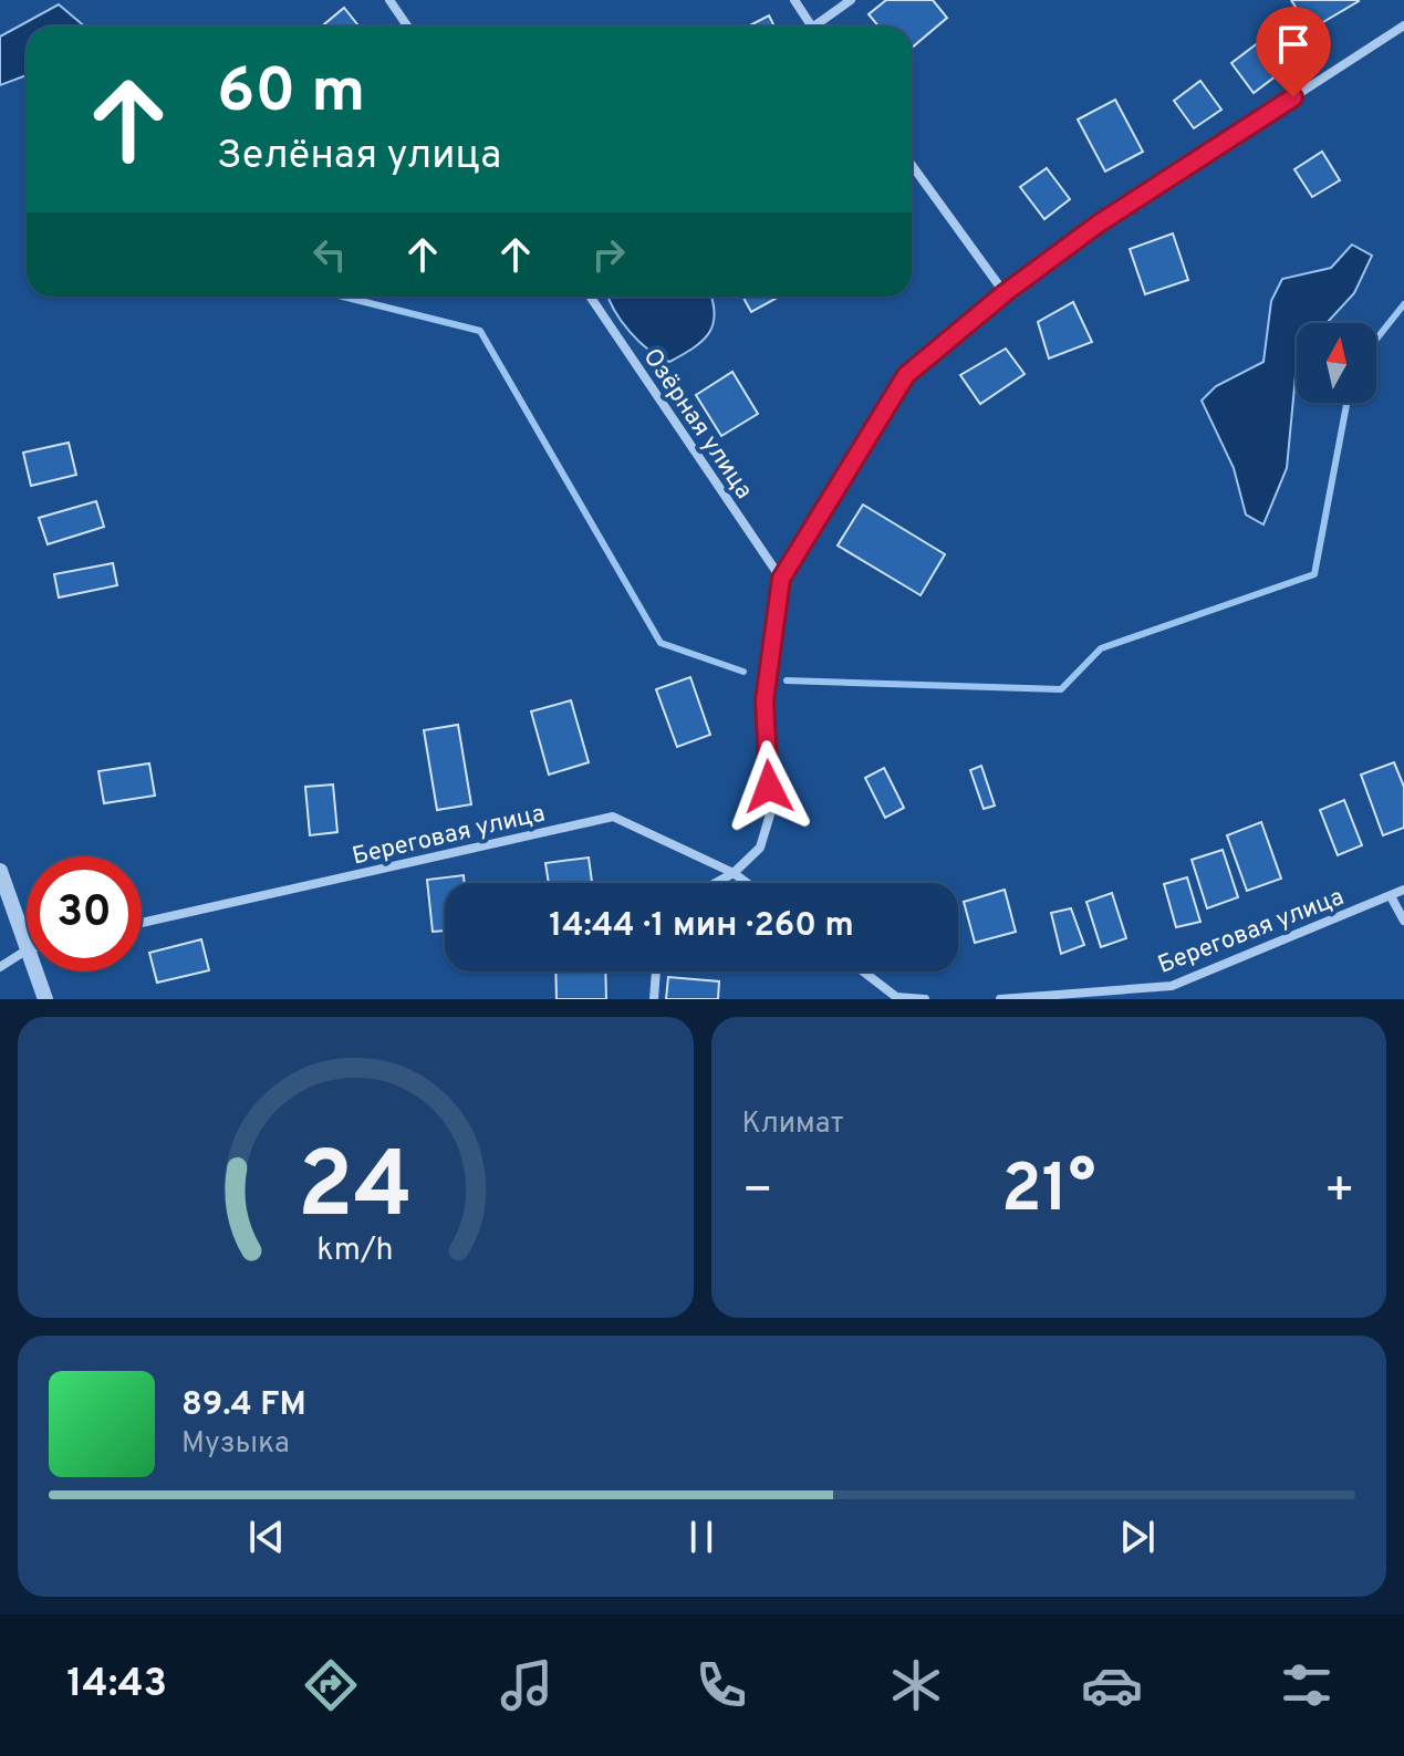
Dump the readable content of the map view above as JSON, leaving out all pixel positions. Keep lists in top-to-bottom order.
{
  "streets": {
    "street": ["Озёрная улица", "Береговая улица"]
  },
  "north": "top",
  "page": {
    "turn": ["60 m", "Зелёная улица"],
    "limit": "30",
    "trip": "14:44 · 1 мин · 260 m",
    "tile": "Климат",
    "heat": ["−", "21°", "+"],
    "song": ["89.4 FM", "Музыка"],
    "tabs": "14:43",
    "gauge": ["24", "km/h"]
  }
}
